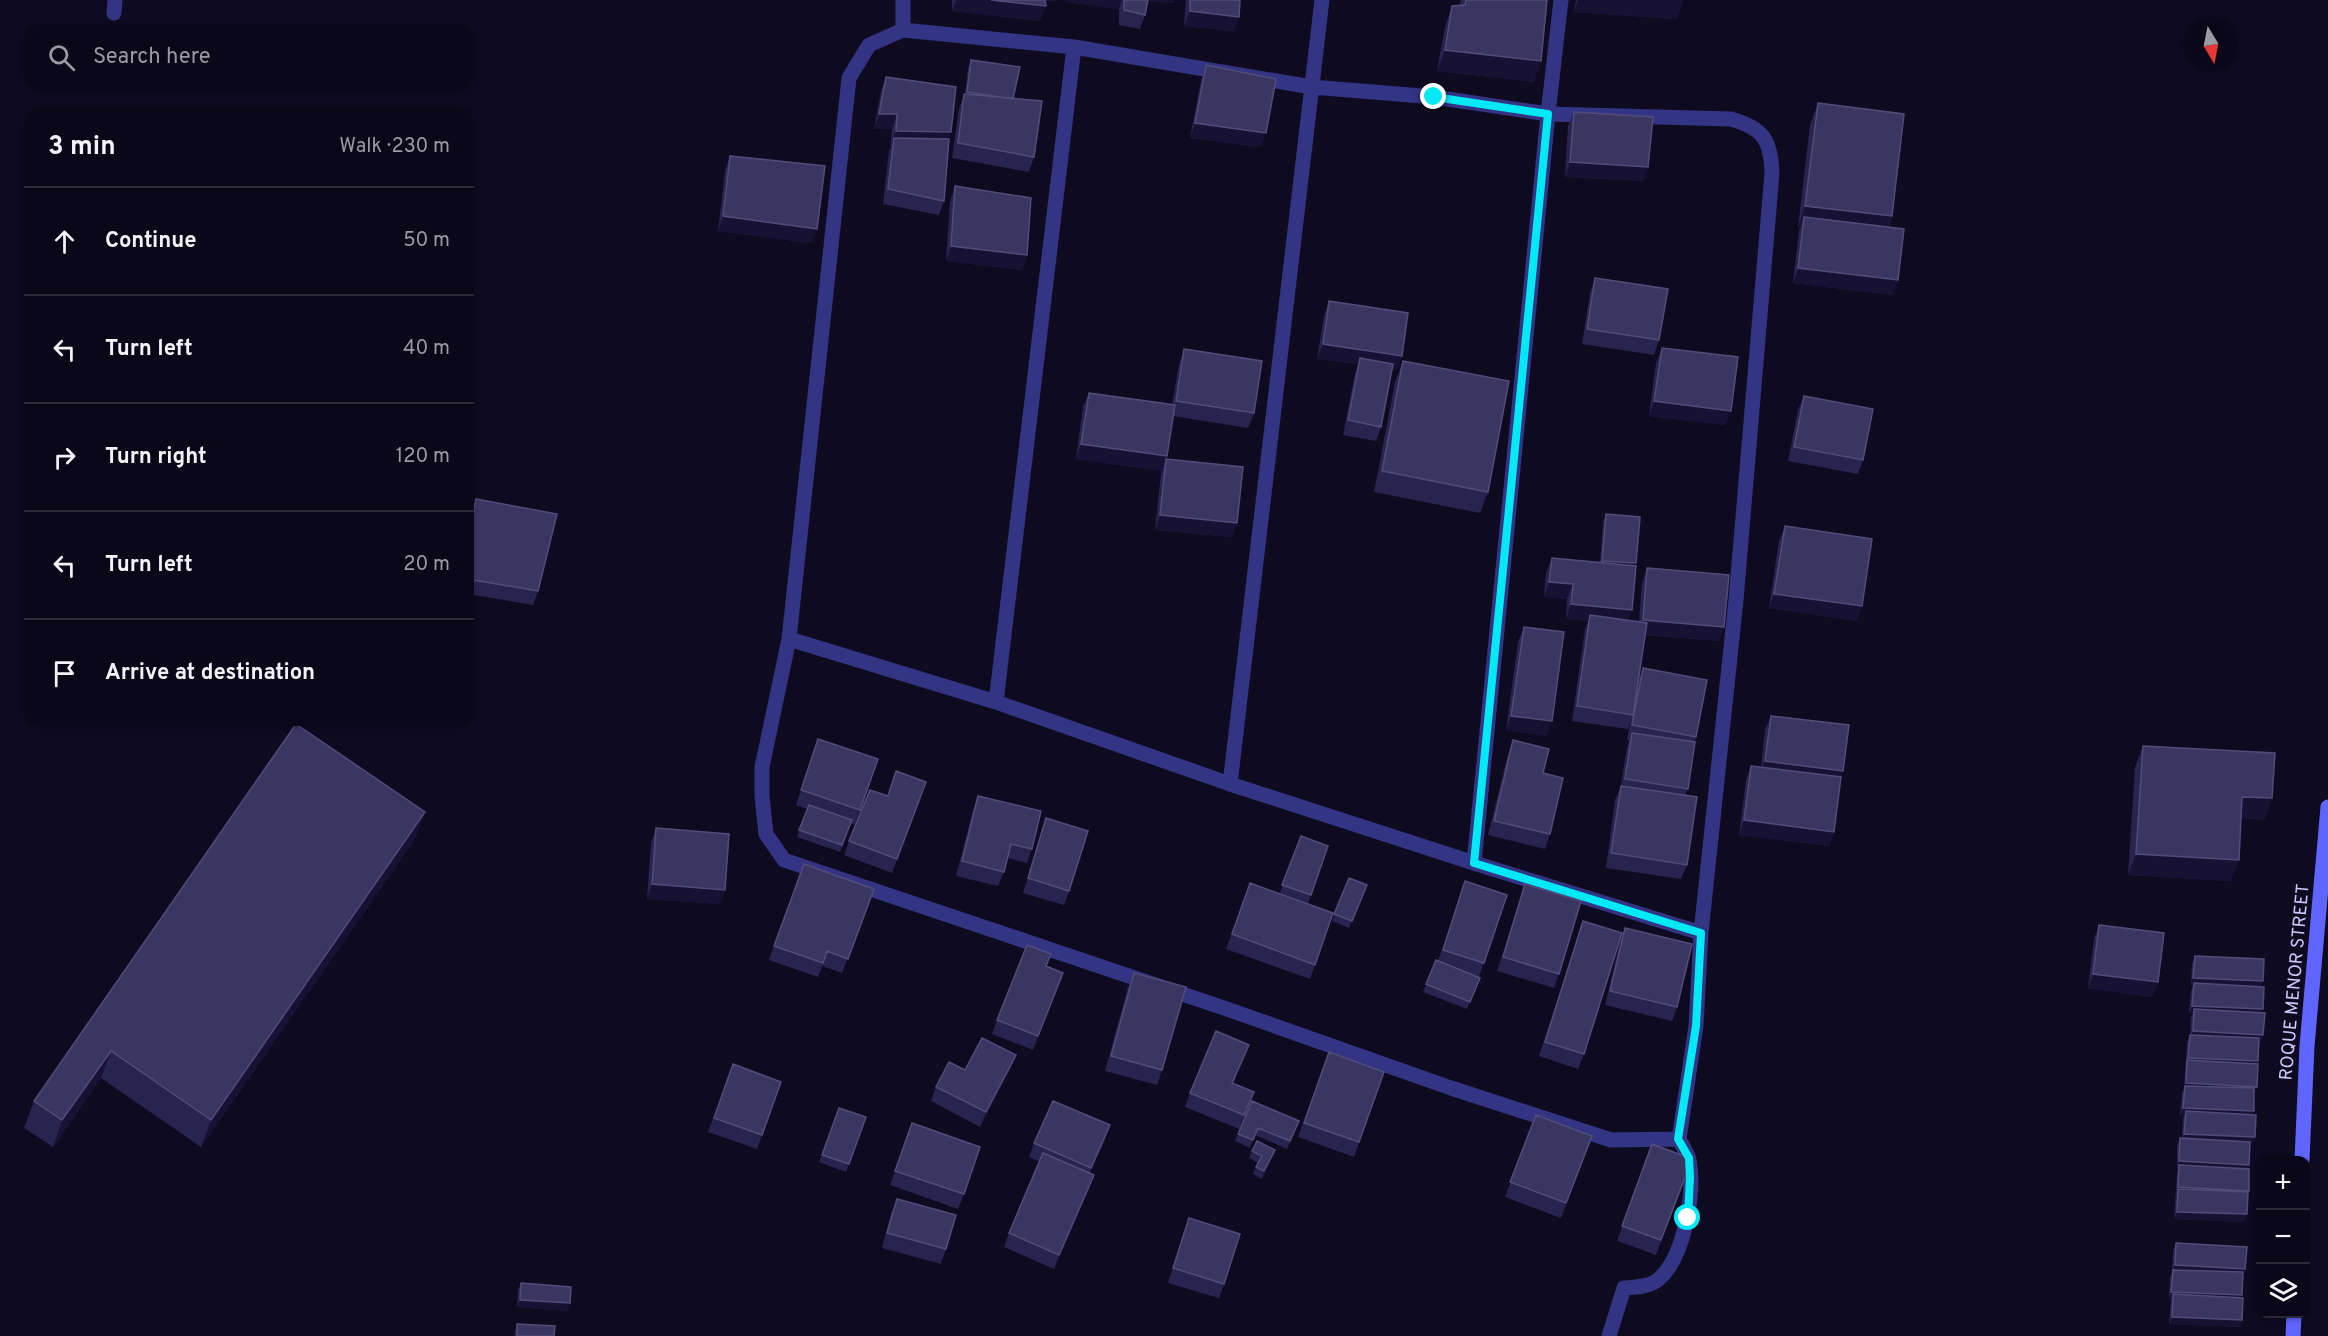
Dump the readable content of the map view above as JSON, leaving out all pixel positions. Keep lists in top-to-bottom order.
{
  "streets": {
    "street": ["ROQUE MENOR STREET"]
  },
  "north": "bottom",
  "page": {
    "search": "Search here",
    "heading": ["3 min", "Walk · 230 m"],
    "list": [
      ["Continue", "50 m"],
      ["Turn left", "40 m"],
      ["Turn right", "120 m"],
      ["Turn left", "20 m"],
      "Arrive at destination"
    ],
    "map_buttons": ["+", "−"]
  }
}
